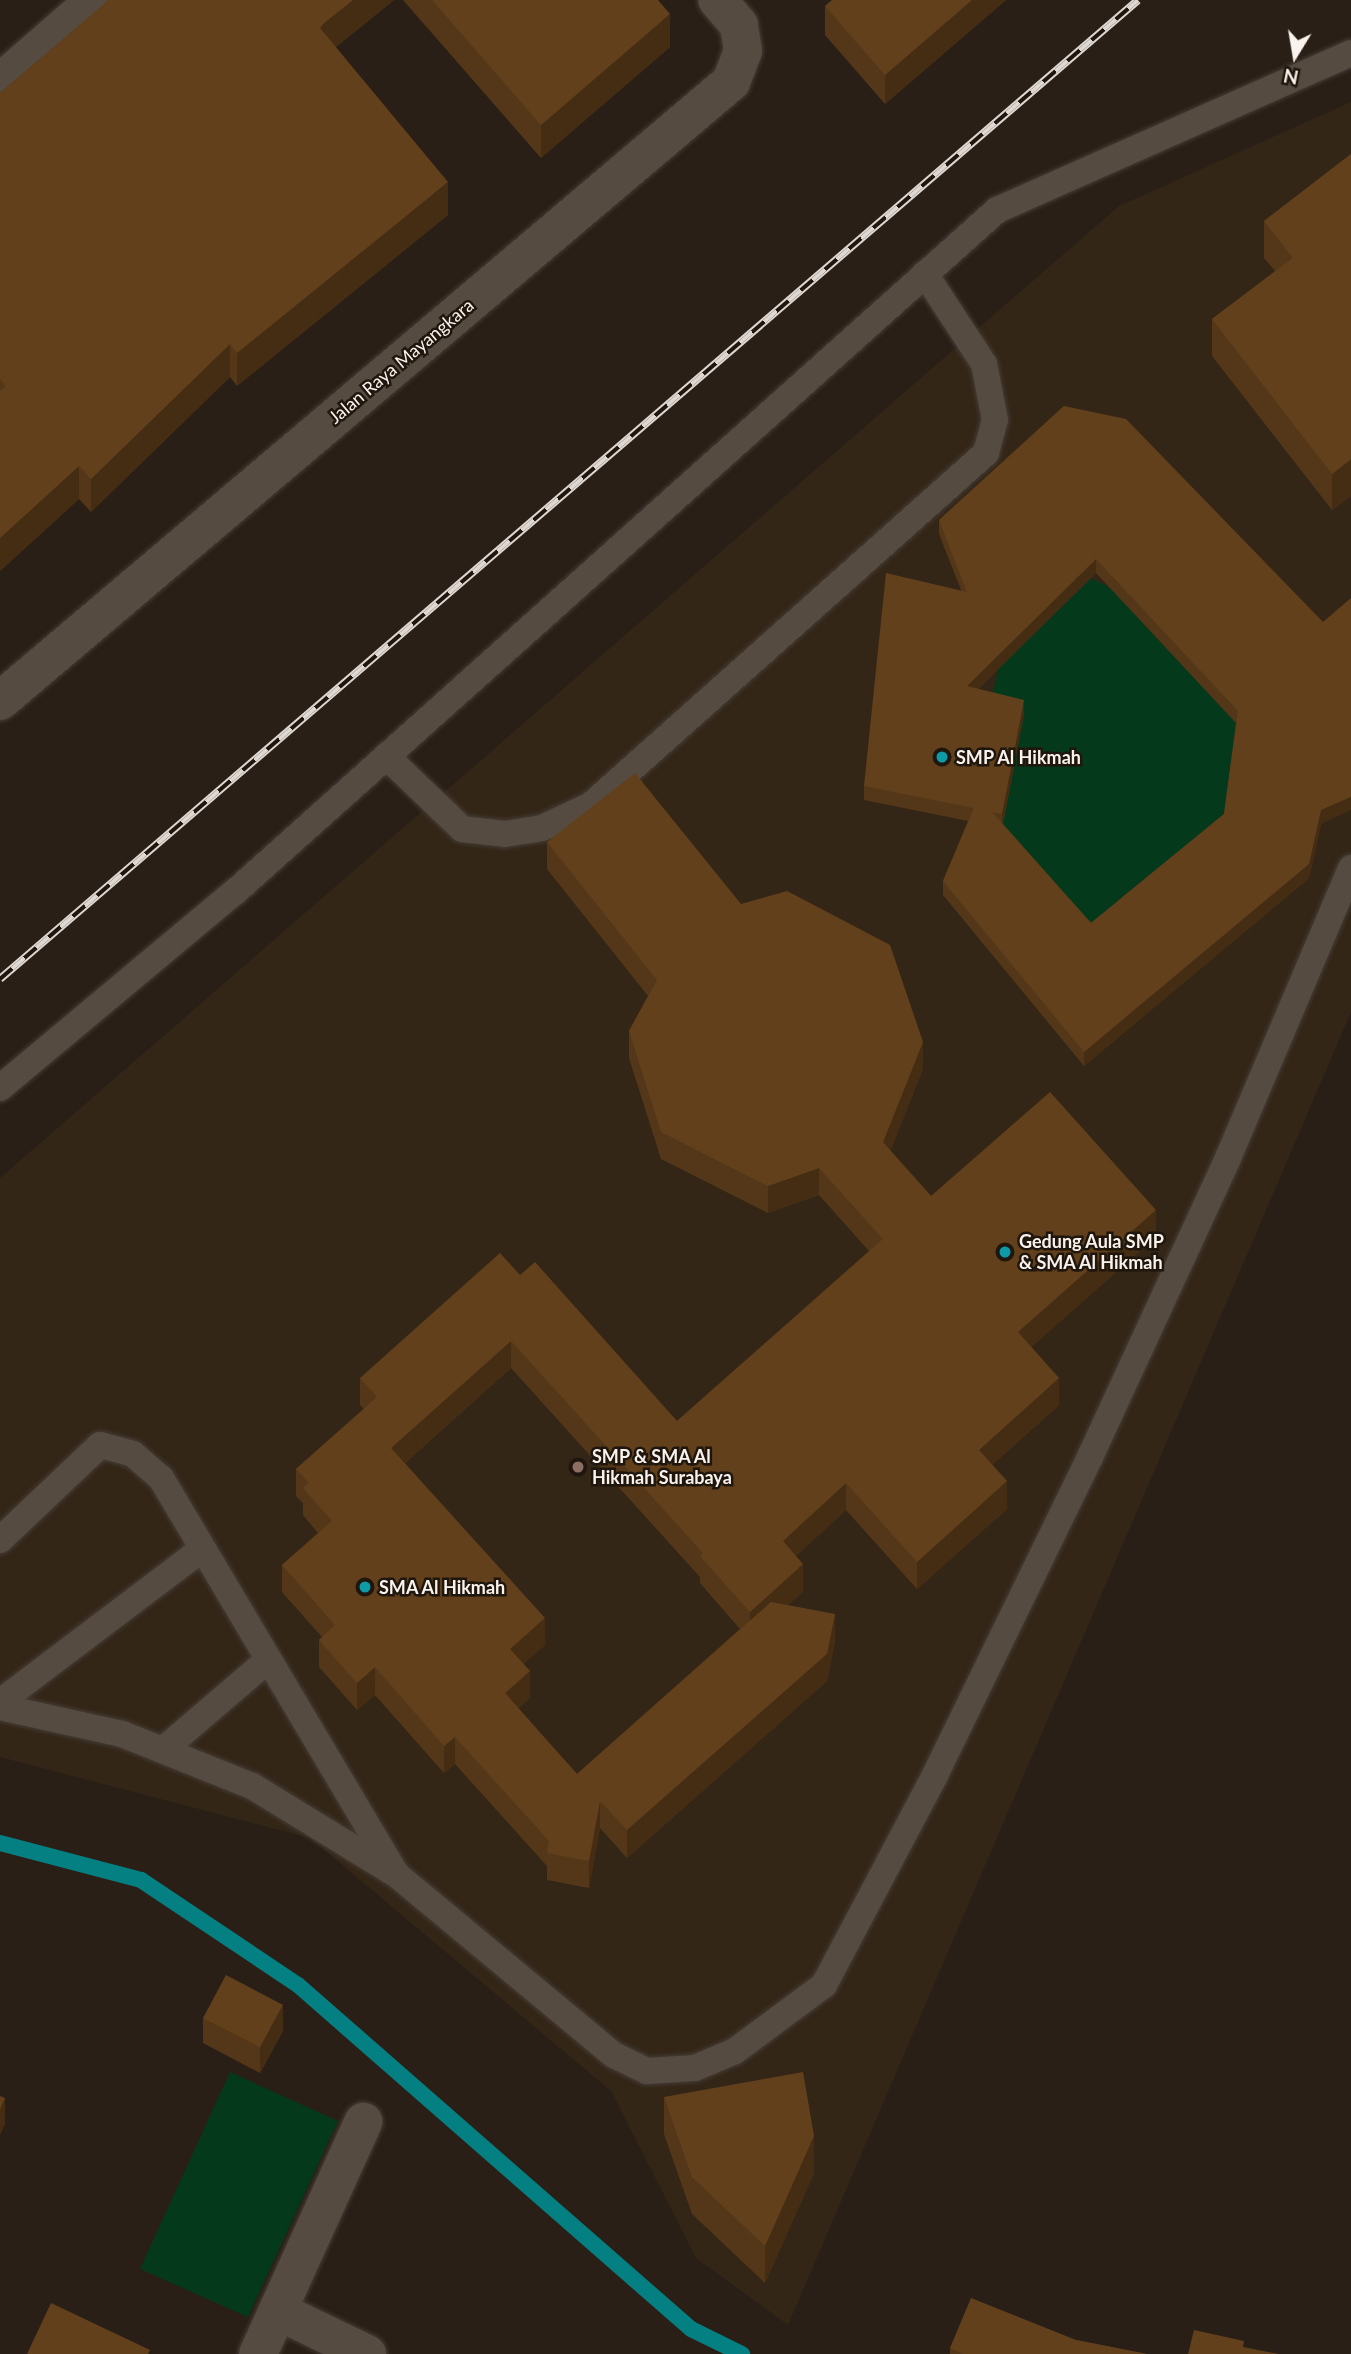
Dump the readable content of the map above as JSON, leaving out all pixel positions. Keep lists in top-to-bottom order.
{
  "streets": {
    "street": ["Jalan Raya Mayangkara"]
  },
  "places": [
    "SMP Al Hikmah",
    "Gedung Aula SMP & SMA Al Hikmah",
    "SMP & SMA Al Hikmah Surabaya",
    "SMA Al Hikmah"
  ],
  "north": "bottom"
}
